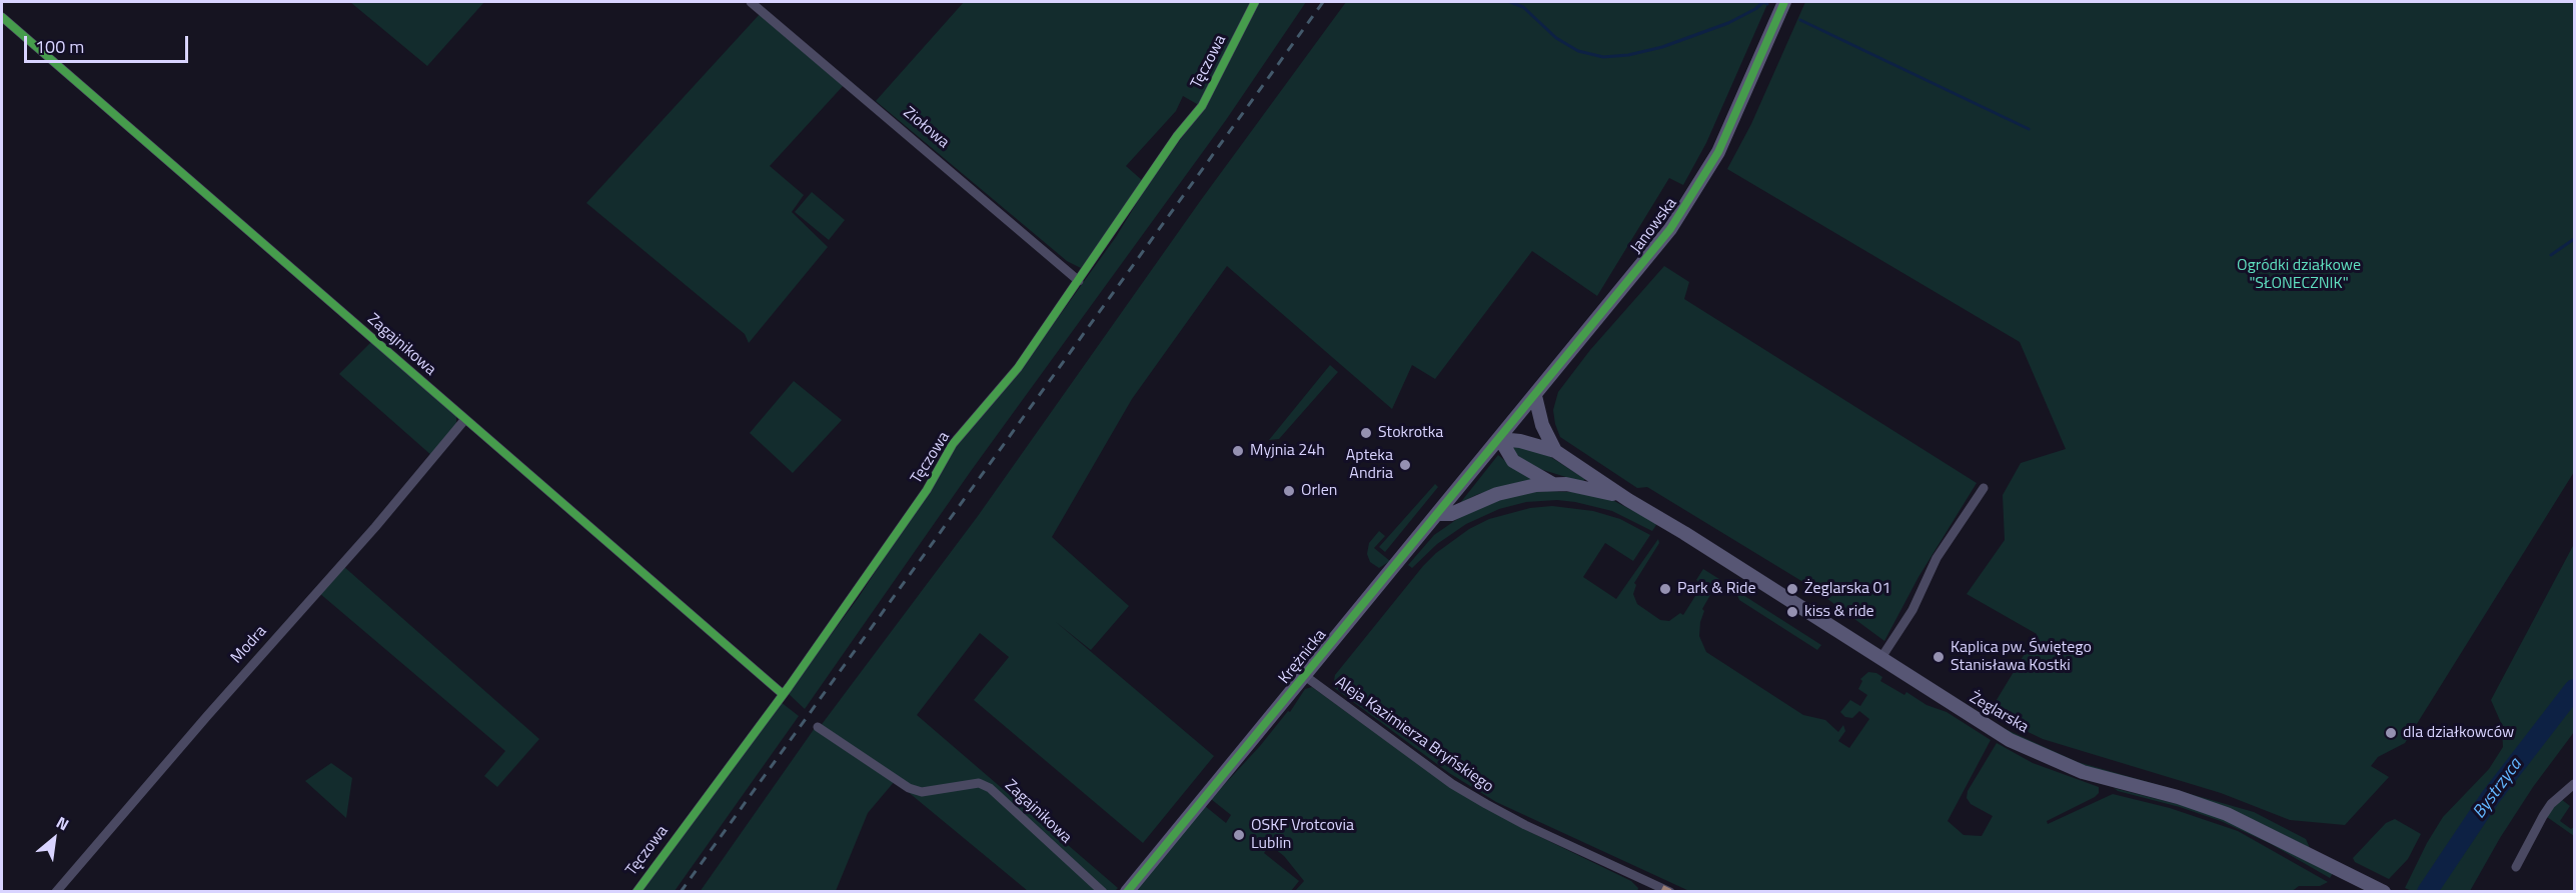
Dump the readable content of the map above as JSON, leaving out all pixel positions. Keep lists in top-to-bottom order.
{
  "streets": {
    "street": [
      "Tęczowa",
      "Ziołowa",
      "Janowska",
      "Zagajnikowa",
      "Modra",
      "Krężnicka",
      "Żeglarska",
      "Aleja Kazimierza Bryńskiego"
    ]
  },
  "crossings": [
    ["Tęczowa", "Ziołowa"],
    ["Tęczowa", "Zagajnikowa"],
    ["Janowska", "Krężnicka"],
    ["Janowska", "Żeglarska"],
    ["Zagajnikowa", "Modra"],
    ["Krężnicka", "Żeglarska"],
    ["Krężnicka", "Aleja Kazimierza Bryńskiego"]
  ],
  "water": ["Bystrzyca"],
  "parks": ["Ogródki działkowe \"SŁONECZNIK\""],
  "places": [
    "Stokrotka",
    "Myjnia 24h",
    "Apteka Andria",
    "Orlen",
    "Park & Ride",
    "Żeglarska 01",
    "kiss & ride",
    "Kaplica pw. Świętego Stanisława Kostki",
    "dla działkowców",
    "OSKF Vrotcovia Lublin"
  ],
  "scale_bar": "100 m",
  "north": "top right"
}
